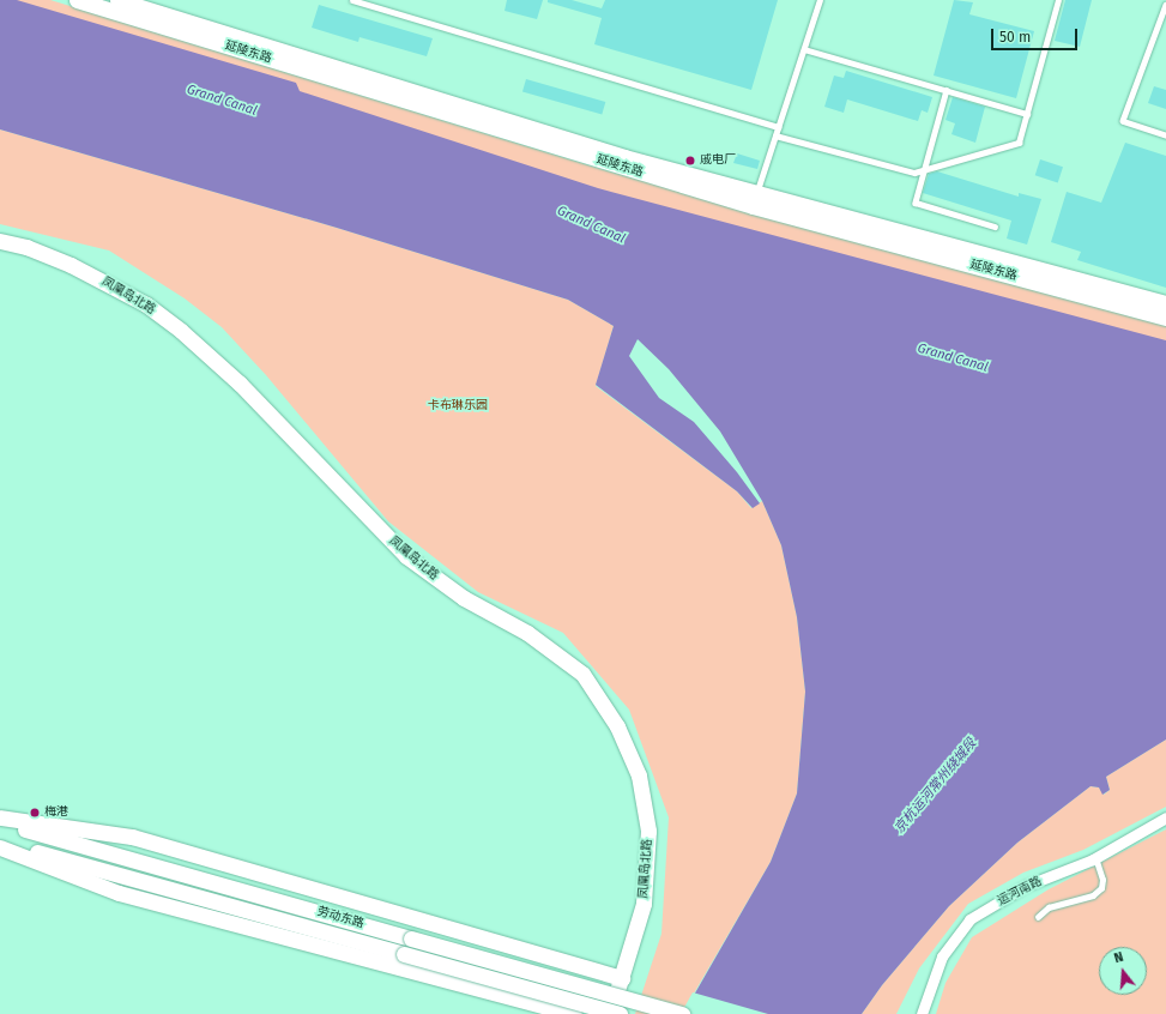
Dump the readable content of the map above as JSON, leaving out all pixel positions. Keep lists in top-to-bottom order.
{
  "streets": {
    "main road": ["延陵东路", "凤凰岛北路", "劳动东路"],
    "street": ["运河南路"]
  },
  "water": ["Grand Canal", "京杭运河常州绕城段"],
  "parks": ["卡布琳乐园"],
  "places": ["戚电厂", "梅港"],
  "scale_bar": "50 m",
  "north": "top"
}
